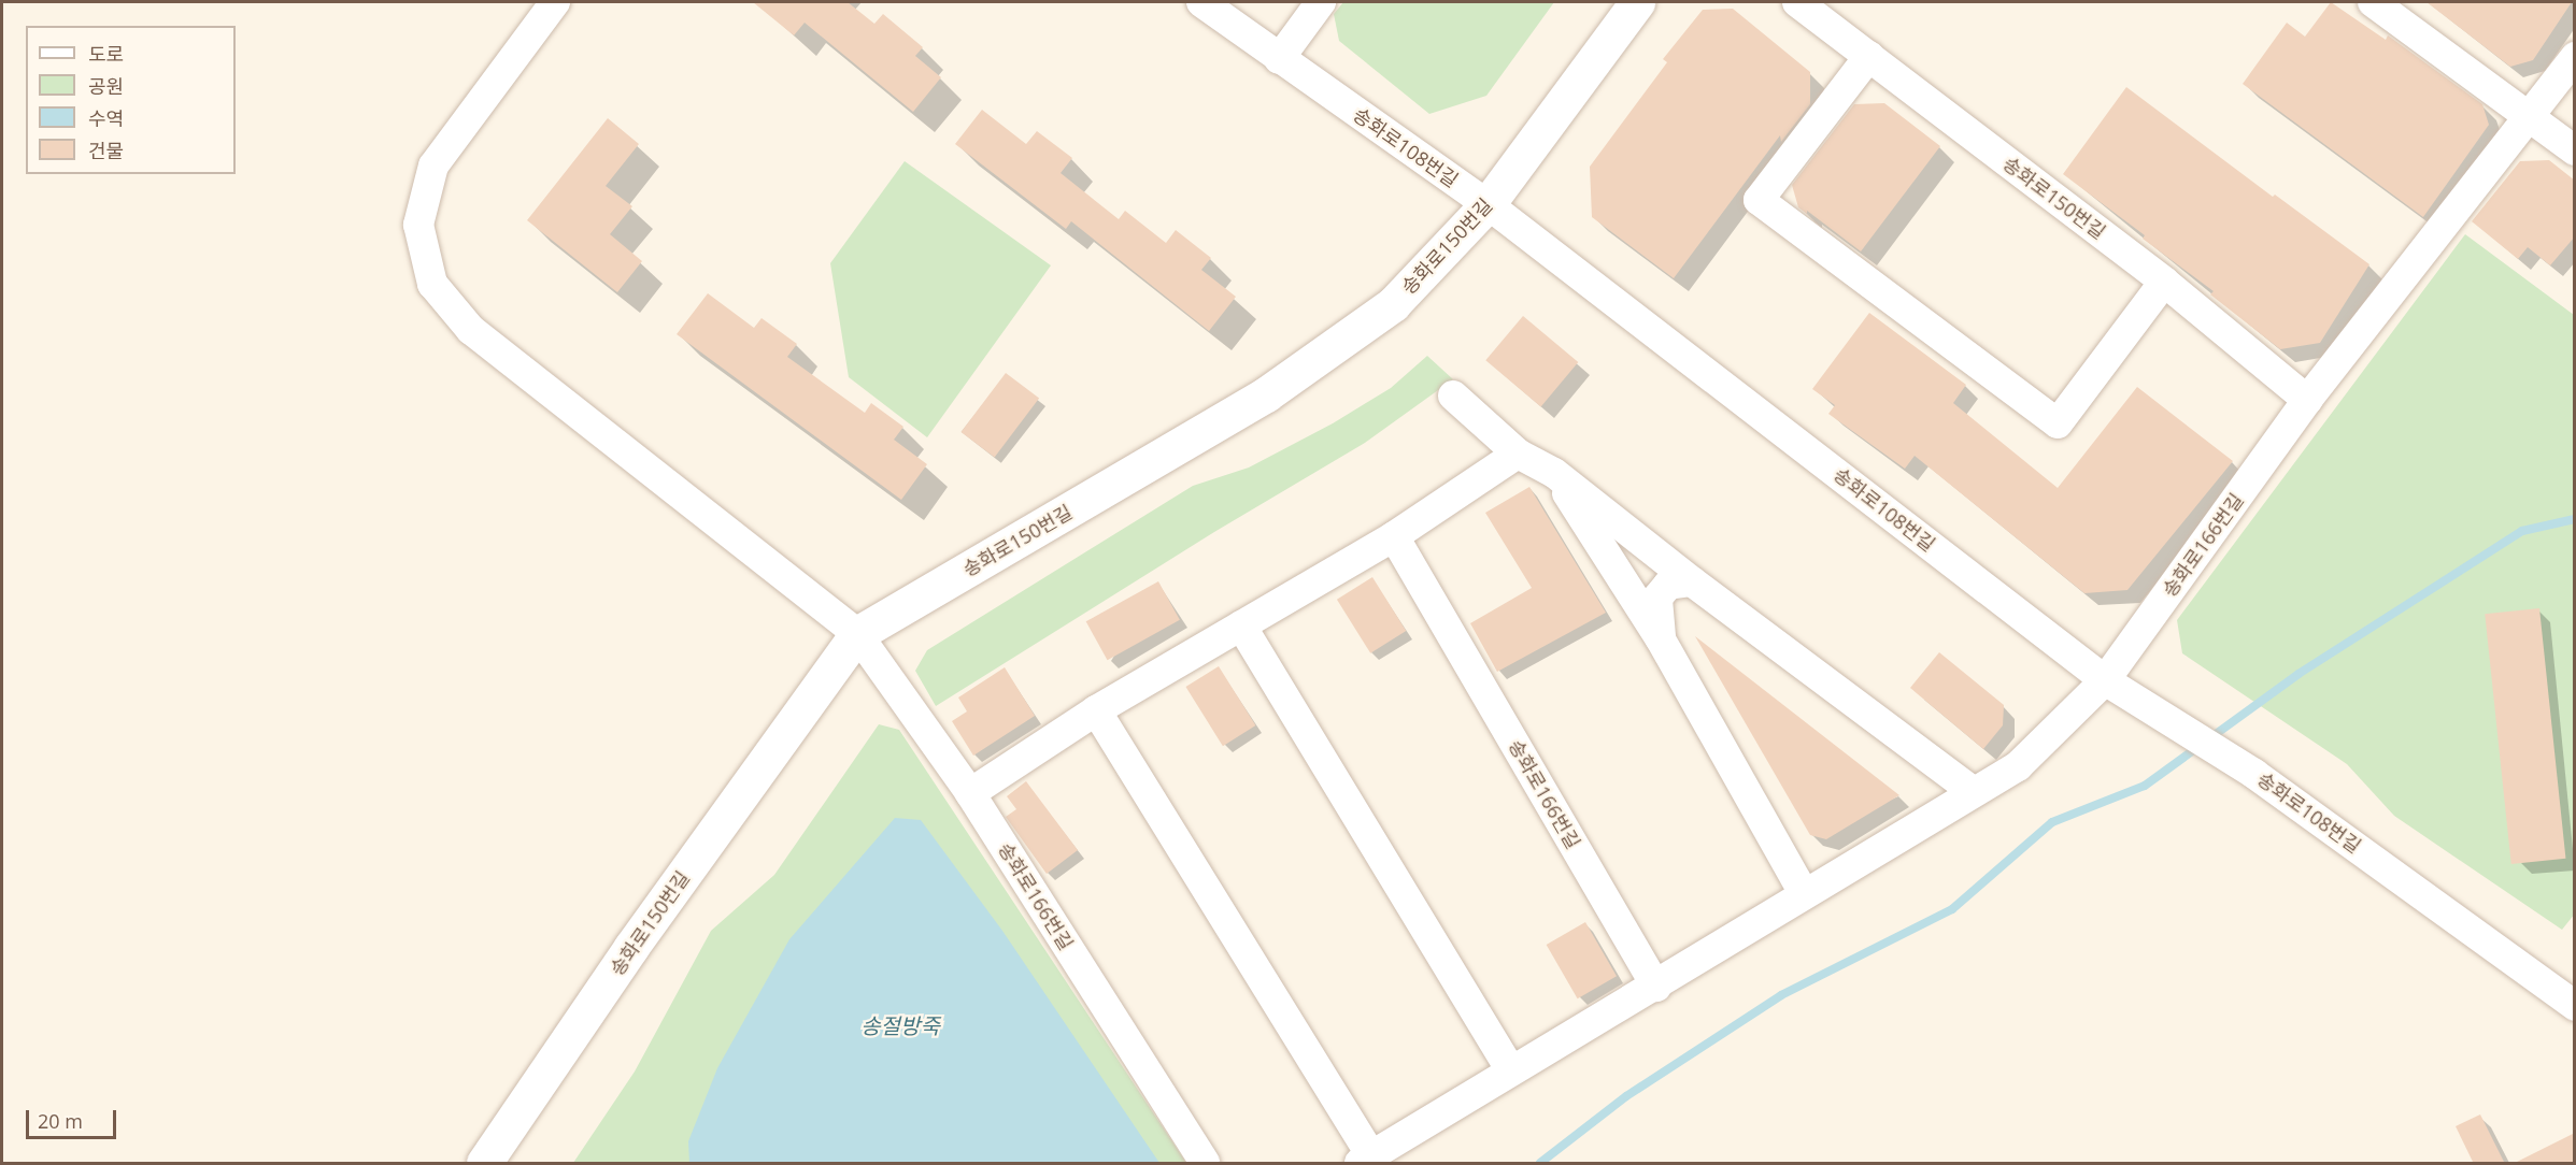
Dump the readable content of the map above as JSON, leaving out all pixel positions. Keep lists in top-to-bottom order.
{
  "streets": {
    "street": ["송화로108번길", "송화로150번길", "송화로166번길"]
  },
  "crossings": [
    ["송화로108번길", "송화로150번길"],
    ["송화로108번길", "송화로166번길"],
    ["송화로150번길", "송화로166번길"]
  ],
  "water": ["송절방죽"],
  "legend": [
    "도로",
    "공원",
    "수역",
    "건물"
  ],
  "scale_bar": "20 m"
}
